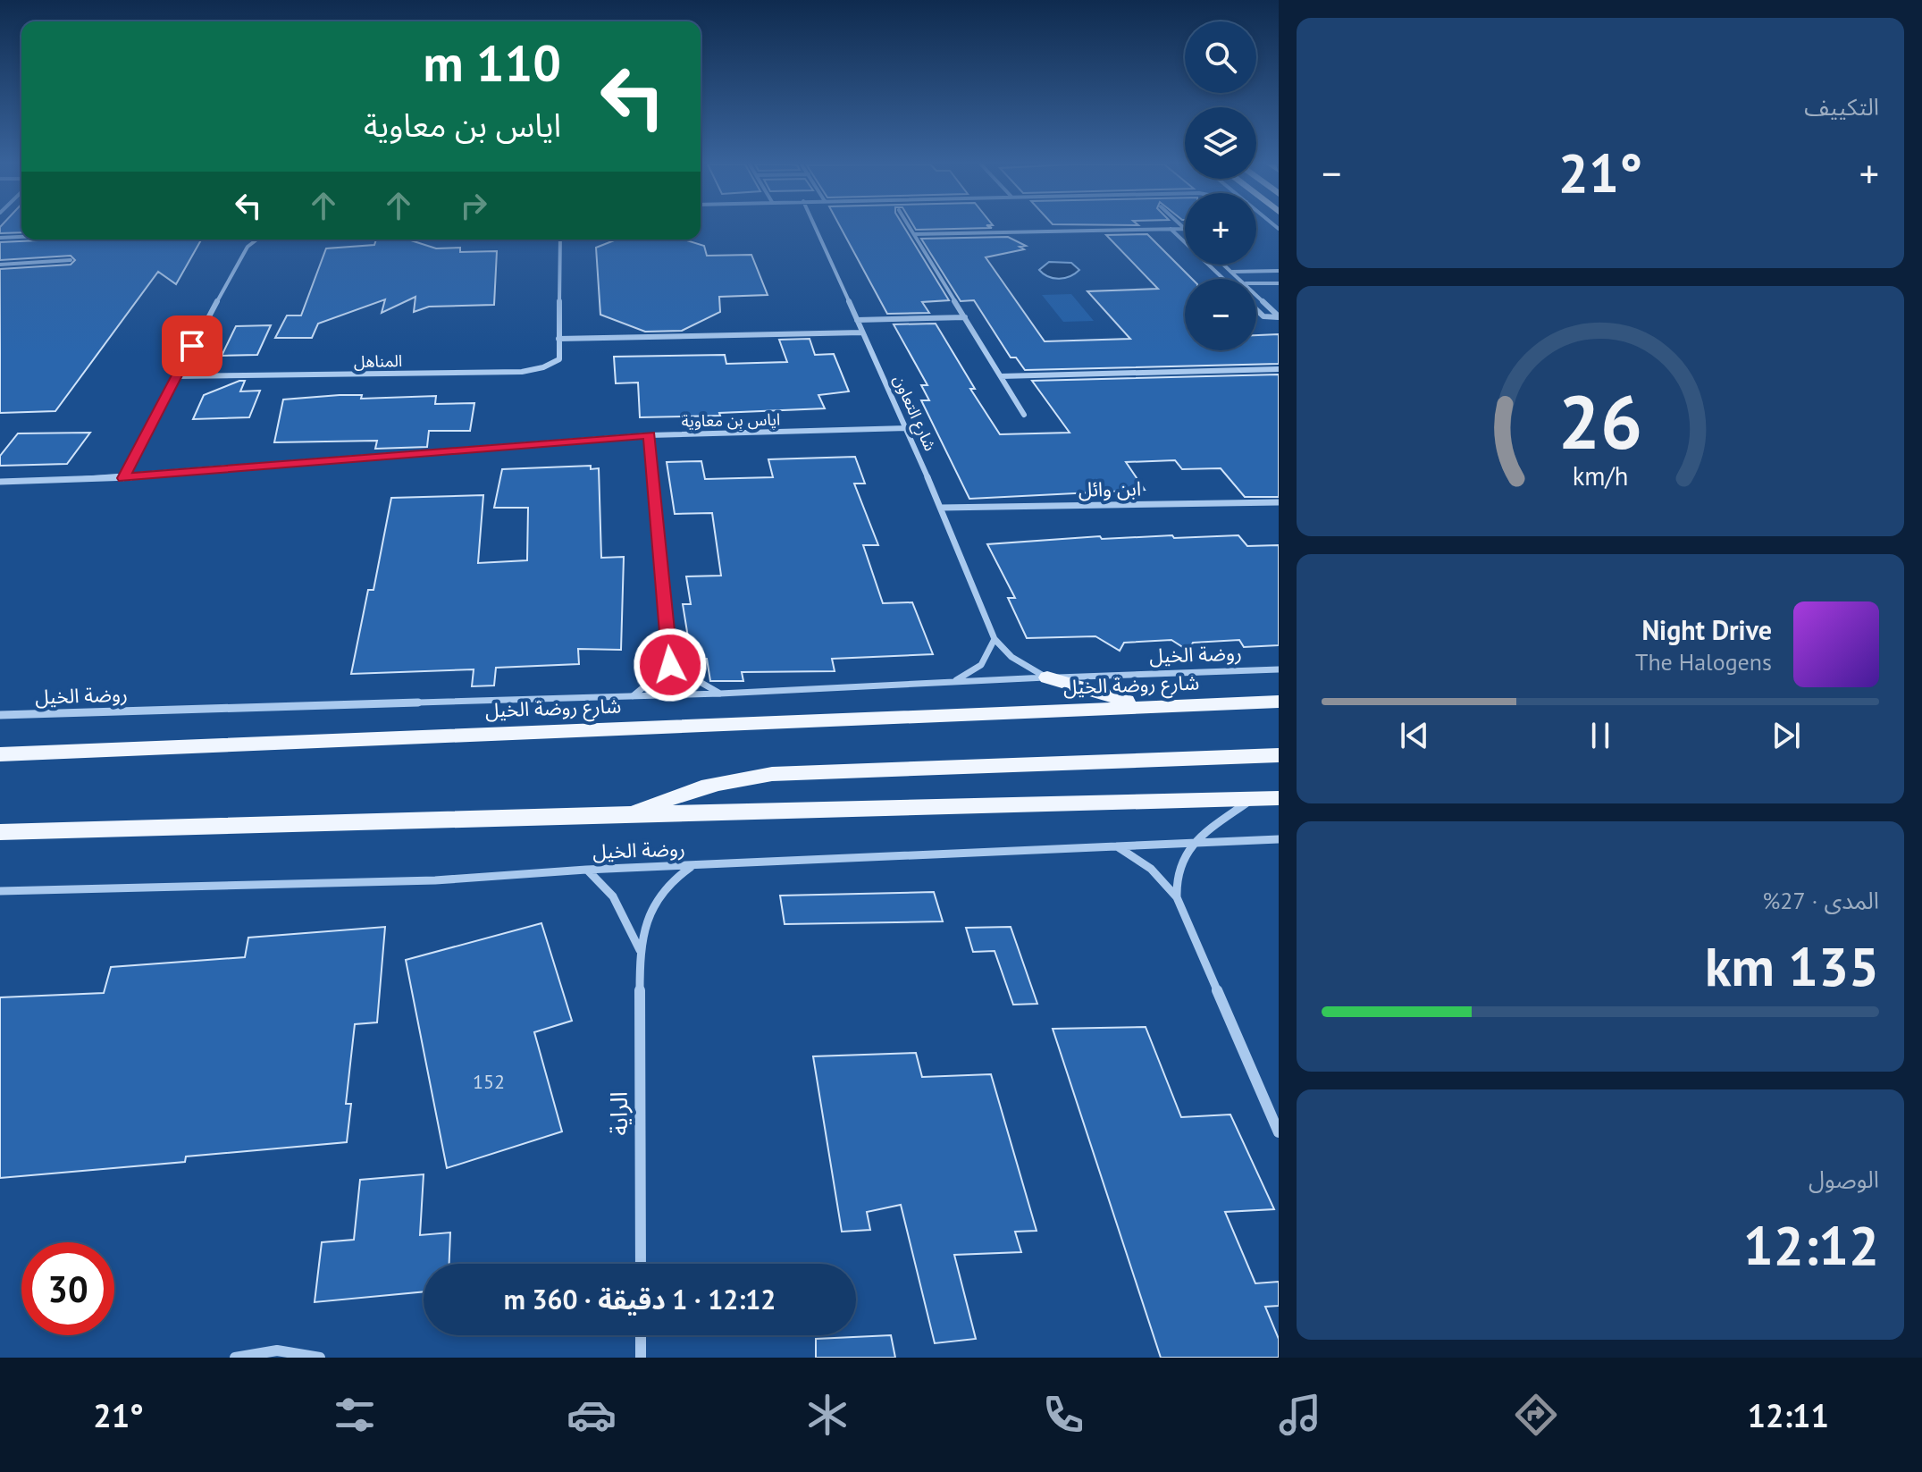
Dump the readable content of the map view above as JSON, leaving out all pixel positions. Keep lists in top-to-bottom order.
{
  "streets": {
    "main road": ["شارع روضة الخيل"],
    "street": [
      "المناهل",
      "شارع التعاون",
      "اياس بن معاوية",
      "ابن وائل",
      "روضة الخيل",
      "الراية"
    ]
  },
  "crossings": [
    ["شارع التعاون", "اياس بن معاوية"],
    ["شارع التعاون", "ابن وائل"],
    ["شارع التعاون", "روضة الخيل"],
    ["روضة الخيل", "الراية"]
  ],
  "house_numbers": ["152"],
  "page": {
    "tile": [
      "التكييف",
      ["المدى · 27%", "135 km"],
      ["الوصول", "12:12"]
    ],
    "map_buttons": ["+", "−"],
    "turn": ["110 m", "اياس بن معاوية"],
    "heat": ["−", "21°", "+"],
    "song": ["Night Drive", "The Halogens"],
    "limit": "30",
    "trip": "12:12 · 1 دقيقة · 360 m",
    "tabs": ["12:11", "21°"],
    "gauge": ["26", "km/h"]
  }
}
